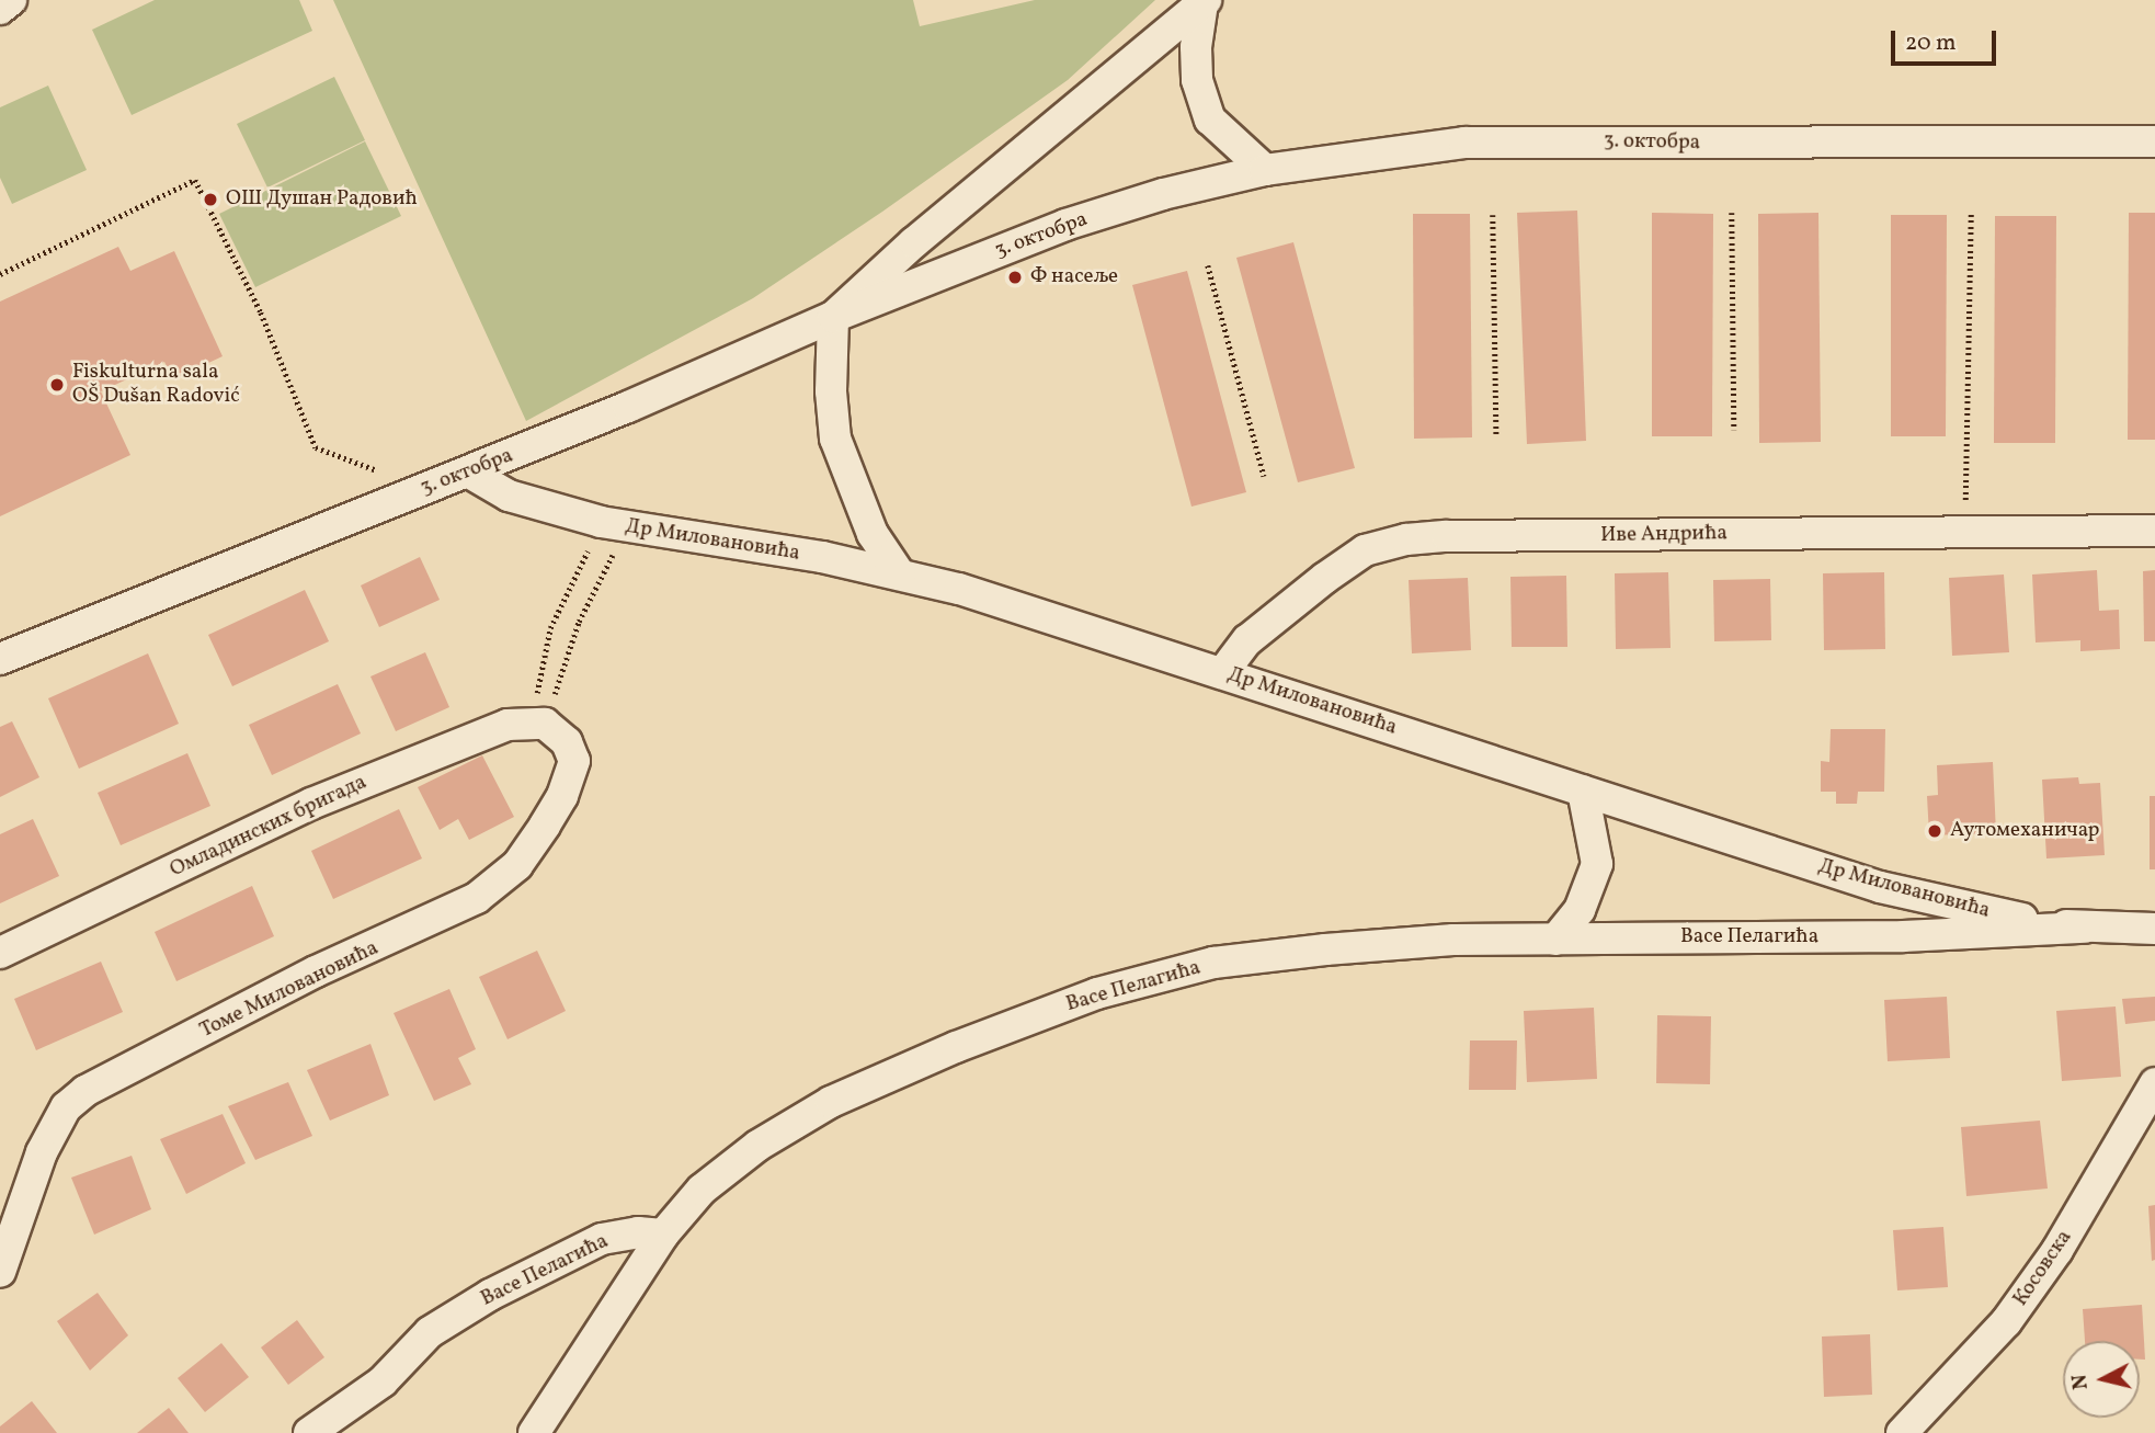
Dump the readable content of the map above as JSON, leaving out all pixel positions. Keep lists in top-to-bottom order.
{
  "streets": {
    "street": [
      "3. октобра",
      "Иве Андрића",
      "Др Миловановића",
      "Омладинских бригада",
      "Васе Пелагића",
      "Томе Миловановића",
      "Косовска"
    ]
  },
  "crossings": [
    ["3. октобра", "Др Миловановића"],
    ["Иве Андрића", "Др Миловановића"],
    ["Др Миловановића", "Васе Пелагића"],
    ["Омладинских бригада", "Томе Миловановића"]
  ],
  "places": [
    "ОШ Душан Радовић",
    "Ф насеље",
    "Fiskulturna sala OŠ Dušan Radović",
    "Аутомеханичар"
  ],
  "scale_bar": "20 m",
  "north": "left"
}
